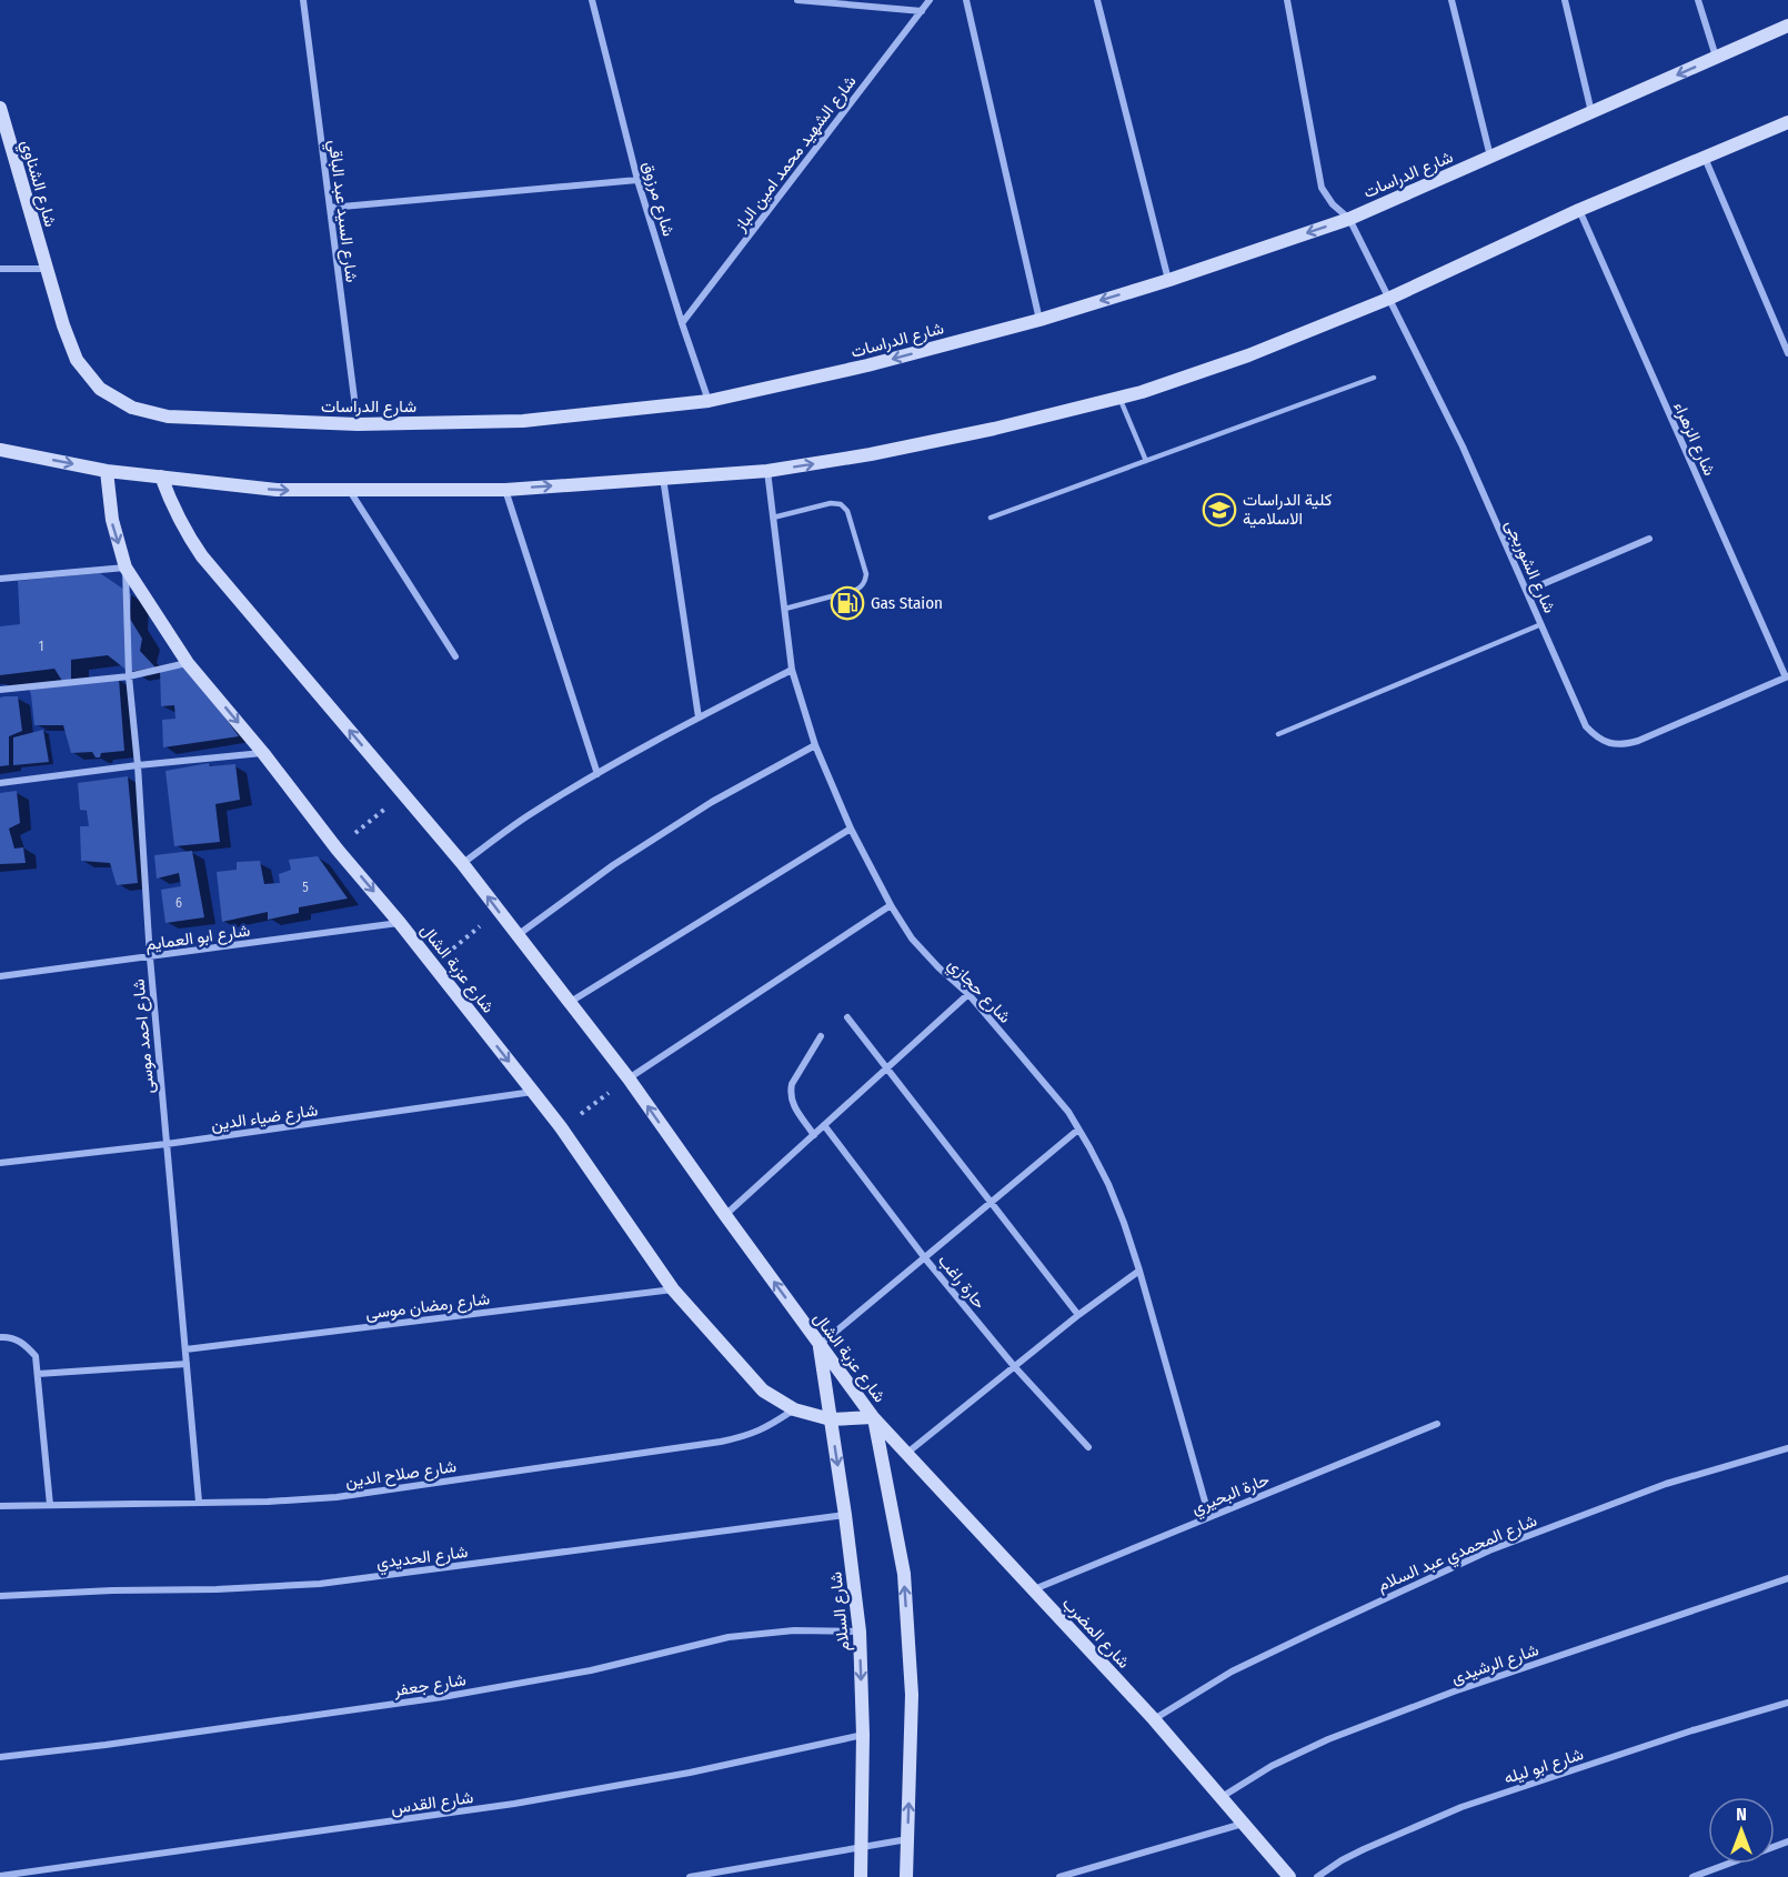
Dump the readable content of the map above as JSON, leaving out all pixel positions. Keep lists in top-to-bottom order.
{
  "streets": {
    "street": [
      "شارع الشهيد محمد امين الباز",
      "شارع الدراسات",
      "شارع الشناوي",
      "شارع مرزوق",
      "شارع السيد عبد الباقي",
      "شارع الزهراء",
      "شارع الشوربجى",
      "شارع ابو العمايم",
      "شارع عزبة الشال",
      "شارع حجازي",
      "شارع احمد موسى",
      "شارع ضياء الدين",
      "حارة راغب",
      "شارع رمضان موسى",
      "شارع صلاح الدين",
      "حارة البحيري",
      "شارع المحمدي عبد السلام",
      "شارع الحديدي",
      "شارع السلام",
      "شارع المضرب",
      "شارع الرشيدى",
      "شارع جعفر",
      "شارع ابو ليله",
      "شارع القدس"
    ]
  },
  "crossings": [
    ["شارع الشهيد محمد امين الباز", "شارع مرزوق"],
    ["شارع الدراسات", "شارع الشناوي"],
    ["شارع الدراسات", "شارع مرزوق"],
    ["شارع الدراسات", "شارع السيد عبد الباقي"],
    ["شارع الدراسات", "شارع الشوربجى"],
    ["شارع الزهراء", "شارع الشوربجى"],
    ["شارع ابو العمايم", "شارع عزبة الشال"],
    ["شارع ابو العمايم", "شارع احمد موسى"],
    ["شارع عزبة الشال", "شارع احمد موسى"],
    ["شارع عزبة الشال", "شارع ضياء الدين"],
    ["شارع عزبة الشال", "شارع رمضان موسى"],
    ["شارع عزبة الشال", "شارع صلاح الدين"],
    ["شارع عزبة الشال", "شارع السلام"],
    ["شارع عزبة الشال", "شارع المضرب"],
    ["شارع حجازي", "حارة البحيري"],
    ["شارع احمد موسى", "شارع ضياء الدين"],
    ["شارع احمد موسى", "شارع رمضان موسى"],
    ["شارع احمد موسى", "شارع صلاح الدين"],
    ["حارة البحيري", "شارع المضرب"],
    ["شارع المحمدي عبد السلام", "شارع المضرب"],
    ["شارع الحديدي", "شارع السلام"],
    ["شارع السلام", "شارع جعفر"],
    ["شارع السلام", "شارع القدس"],
    ["شارع المضرب", "شارع الرشيدى"]
  ],
  "places": {
    "school or university": ["كلية الدراسات الاسلامية"],
    "fuel station": ["Gas Staion"]
  },
  "house_numbers": ["1", "5", "6"],
  "north": "top"
}
